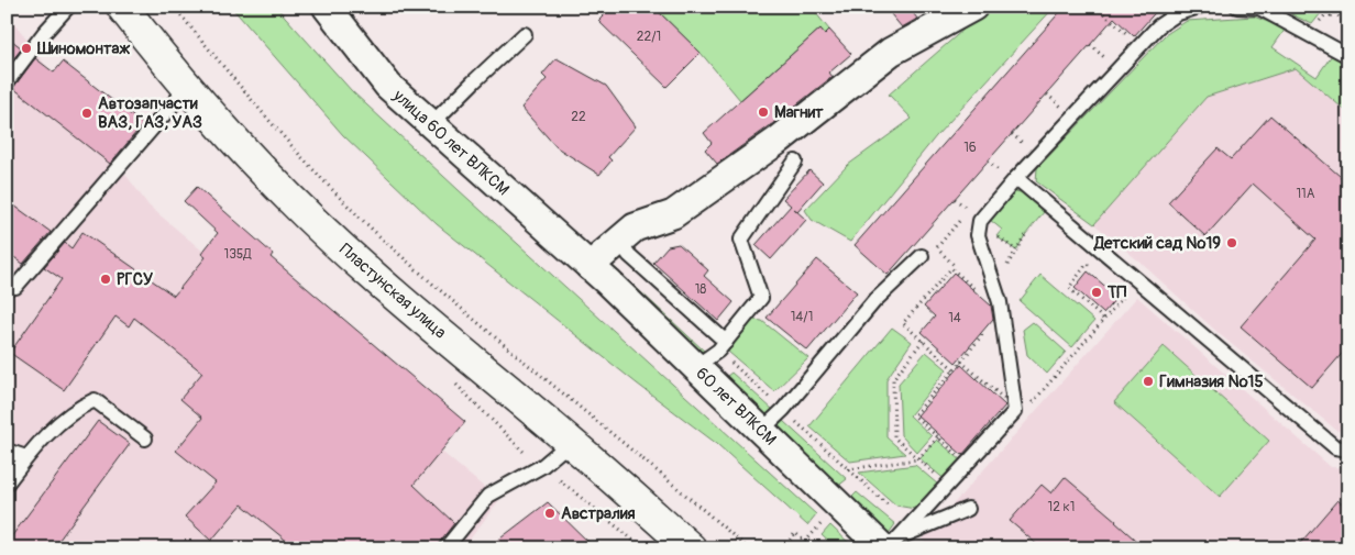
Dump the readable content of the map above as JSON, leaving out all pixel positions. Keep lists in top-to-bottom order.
{
  "streets": {
    "main road": ["Пластунская улица"],
    "street": ["улица 60 лет ВЛКСМ", "60 лет ВЛКСМ"]
  },
  "crossings": [
    ["улица 60 лет ВЛКСМ", "60 лет ВЛКСМ"]
  ],
  "places": [
    "Шиномонтаж",
    "Магнит",
    "Автозапчасти ВАЗ, ГАЗ, УАЗ",
    "Детский сад №19",
    "РГСУ",
    "ТП",
    "Гимназия №15",
    "Австралия"
  ],
  "house_numbers": [
    "22/1",
    "22",
    "16",
    "11А",
    "135Д",
    "18",
    "14/1",
    "14",
    "12 к1"
  ]
}
